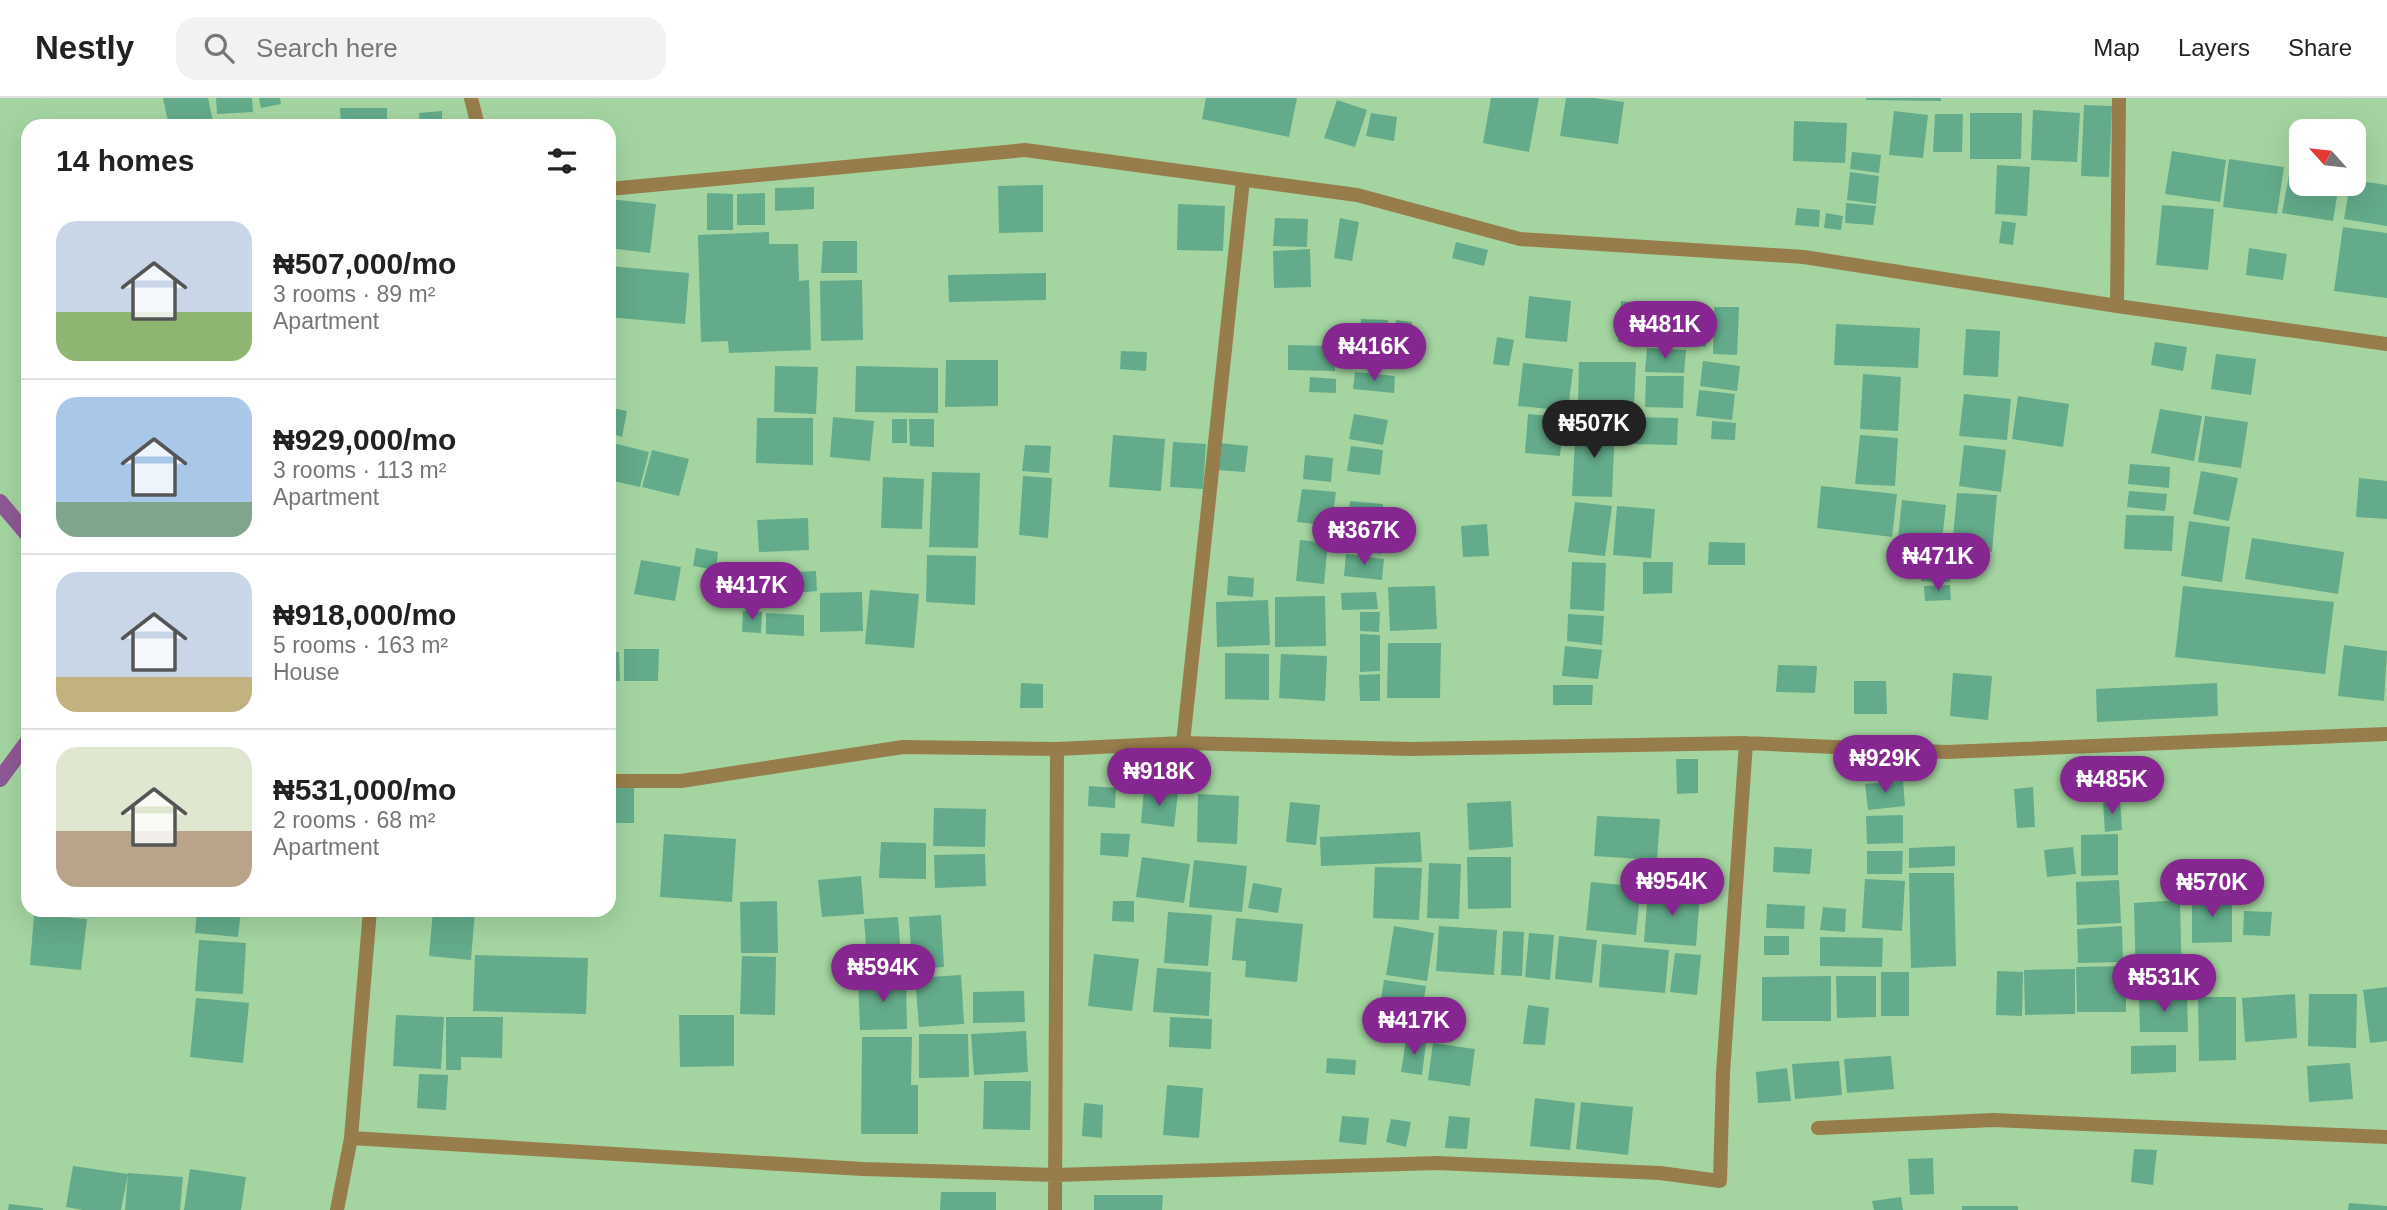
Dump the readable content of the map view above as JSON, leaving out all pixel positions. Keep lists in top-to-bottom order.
{
  "north": "top left",
  "page": {
    "header": "Nestly",
    "search": "Search here",
    "nav": ["Map", "Layers", "Share"],
    "heading": "14 homes",
    "list": [
      {
        "name": "₦507,000/mo",
        "note": "3 rooms · 89 m² · Apartment"
      },
      {
        "name": "₦929,000/mo",
        "note": "3 rooms · 113 m² · Apartment"
      },
      {
        "name": "₦918,000/mo",
        "note": "5 rooms · 163 m² · House"
      },
      {
        "name": "₦531,000/mo",
        "note": "2 rooms · 68 m² · Apartment"
      }
    ],
    "price": [
      "₦481K",
      "₦416K",
      "₦507K",
      "₦367K",
      "₦471K",
      "₦417K",
      "₦929K",
      "₦918K",
      "₦485K",
      "₦954K",
      "₦570K",
      "₦594K",
      "₦531K",
      "₦417K"
    ]
  }
}
